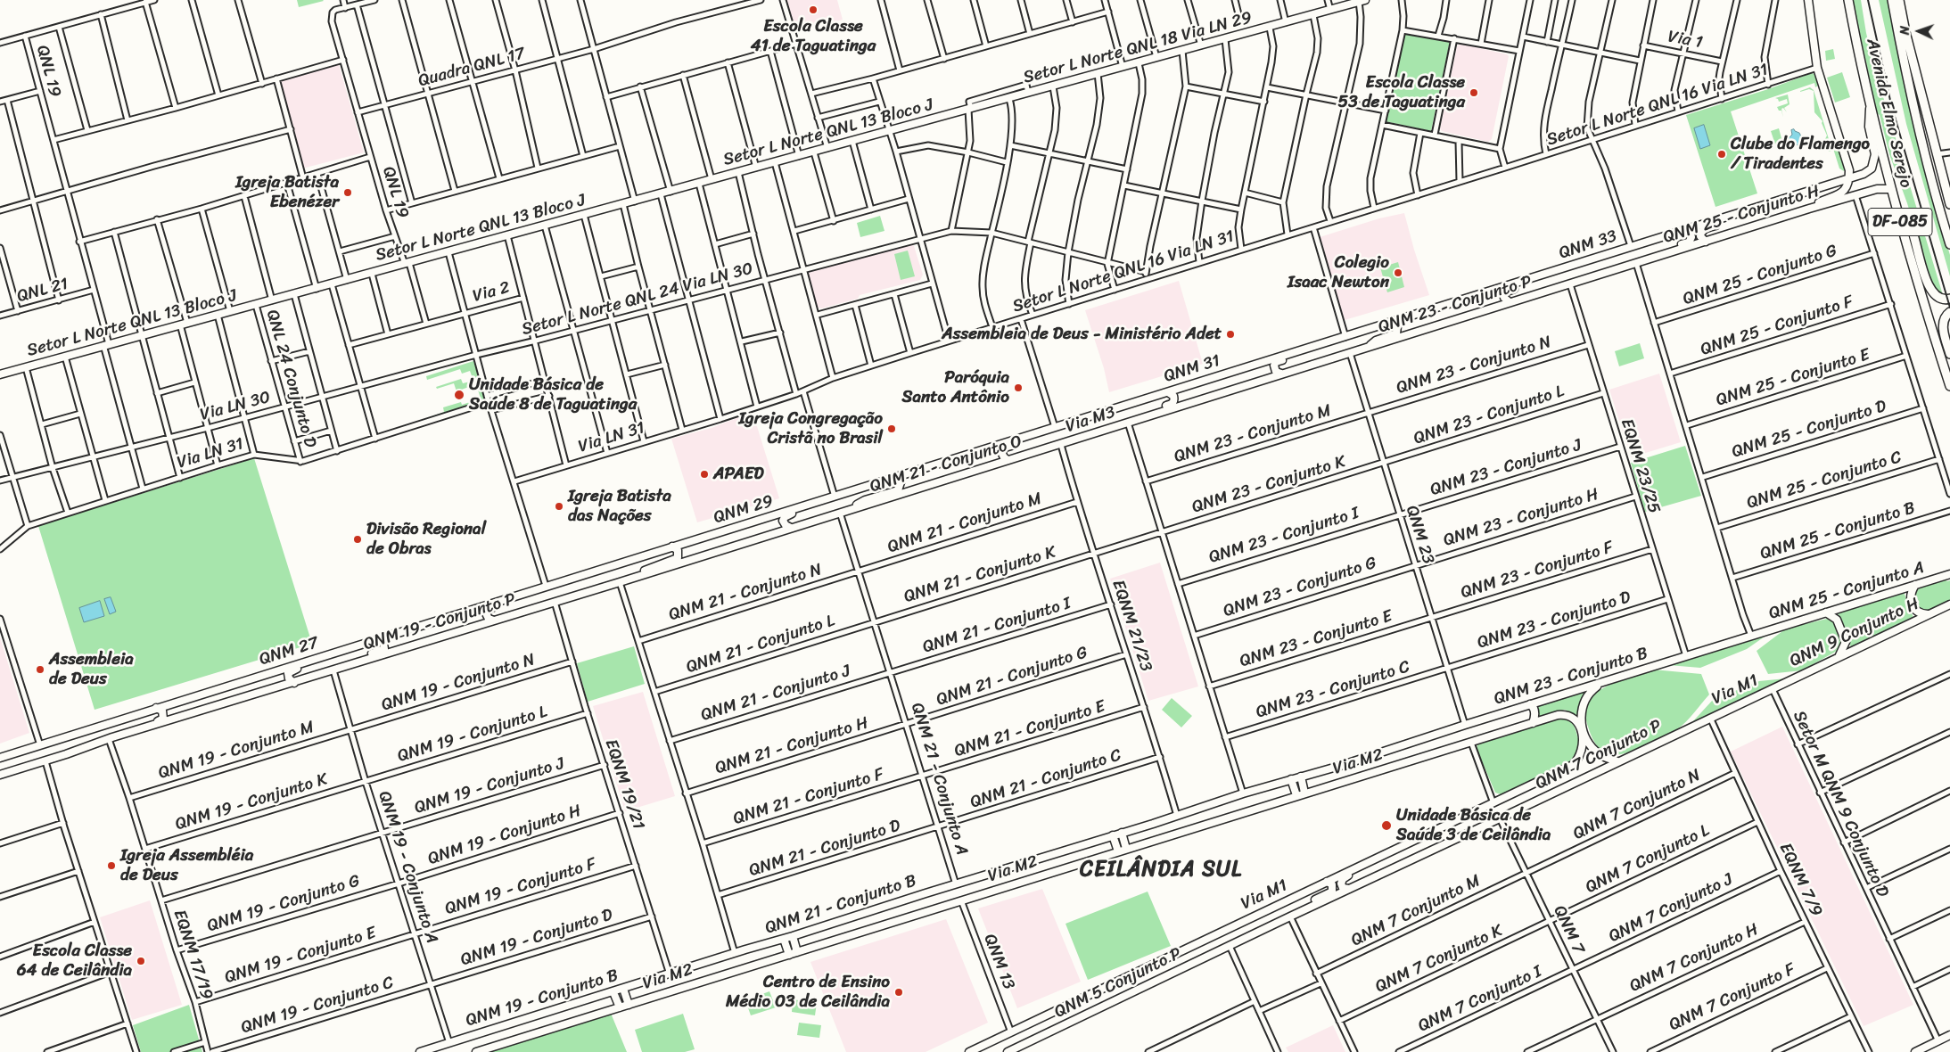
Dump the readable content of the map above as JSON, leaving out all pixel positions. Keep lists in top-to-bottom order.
{
  "streets": {
    "main road": [
      "Setor L Norte QNL 18 Via LN 29",
      "Avenida Elmo Serejo",
      "Setor L Norte QNL 13 Bloco J",
      "QNM 25 - Conjunto H",
      "DF-085",
      "QNM 33",
      "QNM 23 - Conjunto P",
      "QNM 31",
      "Via M3",
      "QNM 21 - Conjunto O",
      "QNM 29",
      "QNM 25 - Conjunto A",
      "QNM 19 - Conjunto P",
      "QNM 9 Conjunto H",
      "QNM 27",
      "QNM 23 - Conjunto B",
      "Via M1",
      "QNM 7 Conjunto P",
      "Via M2",
      "QNM 21 - Conjunto B",
      "QNM 5 Conjunto P",
      "QNM 19 - Conjunto B"
    ],
    "street": [
      "Via 1",
      "Quadra QNL 17",
      "QNL 19",
      "Setor L Norte QNL 16 Via LN 31",
      "QNM 25 - Conjunto G",
      "QNL 21",
      "Via 2",
      "Setor L Norte QNL 24 Via LN 30",
      "QNM 25 - Conjunto F",
      "QNM 23 - Conjunto N",
      "QNM 25 - Conjunto E",
      "QNL 24 Conjunto D",
      "Via LN 30",
      "QNM 23 - Conjunto L",
      "QNM 25 - Conjunto D",
      "QNM 23 - Conjunto M",
      "Via LN 31",
      "EQNM 23/25",
      "QNM 23 - Conjunto J",
      "QNM 25 - Conjunto C",
      "QNM 23 - Conjunto K",
      "QNM 23 - Conjunto H",
      "QNM 21 - Conjunto M",
      "QNM 25 - Conjunto B",
      "QNM 23",
      "QNM 23 - Conjunto I",
      "QNM 23 - Conjunto F",
      "QNM 21 - Conjunto K",
      "QNM 23 - Conjunto G",
      "QNM 21 - Conjunto N",
      "QNM 23 - Conjunto D",
      "QNM 21 - Conjunto I",
      "EQNM 21/23",
      "QNM 23 - Conjunto E",
      "QNM 21 - Conjunto L",
      "QNM 21 - Conjunto G",
      "QNM 19 - Conjunto N",
      "QNM 23 - Conjunto C",
      "QNM 21 - Conjunto J",
      "QNM 21 - Conjunto E",
      "QNM 19 - Conjunto L",
      "QNM 21 - Conjunto H",
      "QNM 19 - Conjunto M",
      "QNM 21 - Conjunto A",
      "QNM 21 - Conjunto C",
      "EQNM 19/21",
      "QNM 19 - Conjunto J",
      "QNM 21 - Conjunto F",
      "QNM 19 - Conjunto K",
      "Setor M QNM 9 Conjunto D",
      "QNM 7 Conjunto N",
      "QNM 19 - Conjunto H",
      "QNM 21 - Conjunto D",
      "QNM 7 Conjunto L",
      "QNM 19 - Conjunto A",
      "EQNM 7/9",
      "QNM 19 - Conjunto F",
      "QNM 19 - Conjunto G",
      "QNM 7 Conjunto J",
      "QNM 7 Conjunto M",
      "QNM 7",
      "QNM 19 - Conjunto D",
      "EQNM 17/19",
      "QNM 19 - Conjunto E",
      "QNM 7 Conjunto H",
      "QNM 7 Conjunto K",
      "QNM 13",
      "QNM 7 Conjunto F",
      "QNM 7 Conjunto I",
      "QNM 19 - Conjunto C"
    ]
  },
  "crossings": [
    ["Setor L Norte QNL 18 Via LN 29", "Setor L Norte QNL 13 Bloco J"],
    ["Quadra QNL 17", "QNL 19"],
    ["QNL 19", "Setor L Norte QNL 13 Bloco J"],
    ["QNL 19", "QNL 21"],
    ["QNL 19", "Via 2"],
    ["QNL 19", "Via LN 30"],
    ["QNL 19", "Via LN 31"],
    ["Setor L Norte QNL 16 Via LN 31", "Via LN 31"],
    ["Avenida Elmo Serejo", "QNM 33"],
    ["Setor L Norte QNL 13 Bloco J", "QNL 24 Conjunto D"],
    ["QNM 33", "QNM 31"],
    ["Setor L Norte QNL 24 Via LN 30", "Via LN 30"],
    ["QNM 23 - Conjunto P", "Via M3"],
    ["QNM 23 - Conjunto P", "EQNM 23/25"],
    ["QNM 23 - Conjunto P", "QNM 23"],
    ["QNM 23 - Conjunto N", "QNM 23 - Conjunto M"],
    ["QNM 23 - Conjunto N", "EQNM 23/25"],
    ["QNM 23 - Conjunto N", "QNM 23"],
    ["QNM 31", "QNM 29"],
    ["QNL 24 Conjunto D", "Via LN 30"],
    ["QNL 24 Conjunto D", "Via LN 31"],
    ["QNM 23 - Conjunto L", "EQNM 23/25"],
    ["QNM 23 - Conjunto L", "QNM 23 - Conjunto K"],
    ["QNM 23 - Conjunto L", "QNM 23"],
    ["Via M3", "QNM 21 - Conjunto O"],
    ["Via M3", "EQNM 21/23"],
    ["QNM 23 - Conjunto M", "QNM 23"],
    ["QNM 21 - Conjunto O", "EQNM 21/23"],
    ["QNM 21 - Conjunto O", "QNM 21 - Conjunto A"],
    ["EQNM 23/25", "QNM 23 - Conjunto J"],
    ["EQNM 23/25", "QNM 23 - Conjunto H"],
    ["EQNM 23/25", "QNM 23 - Conjunto F"],
    ["EQNM 23/25", "QNM 23 - Conjunto D"],
    ["EQNM 23/25", "QNM 23 - Conjunto B"],
    ["QNM 23 - Conjunto J", "QNM 23"],
    ["QNM 23 - Conjunto J", "QNM 23 - Conjunto I"],
    ["QNM 23 - Conjunto K", "QNM 23"],
    ["QNM 23 - Conjunto K", "QNM 21 - Conjunto K"],
    ["QNM 23 - Conjunto K", "EQNM 21/23"],
    ["QNM 29", "QNM 27"],
    ["QNM 23 - Conjunto H", "QNM 23"],
    ["QNM 23 - Conjunto H", "QNM 23 - Conjunto G"],
    ["QNM 21 - Conjunto M", "QNM 21 - Conjunto N"],
    ["QNM 21 - Conjunto M", "EQNM 21/23"],
    ["QNM 21 - Conjunto M", "QNM 21 - Conjunto A"],
    ["QNM 23", "QNM 23 - Conjunto I"],
    ["QNM 23", "QNM 23 - Conjunto F"],
    ["QNM 23", "QNM 23 - Conjunto G"],
    ["QNM 23", "QNM 23 - Conjunto D"],
    ["QNM 23", "QNM 23 - Conjunto E"],
    ["QNM 23", "QNM 23 - Conjunto B"],
    ["QNM 23", "QNM 23 - Conjunto C"],
    ["QNM 23 - Conjunto F", "QNM 23 - Conjunto E"],
    ["QNM 21 - Conjunto K", "EQNM 21/23"],
    ["QNM 21 - Conjunto K", "QNM 21 - Conjunto L"],
    ["QNM 21 - Conjunto K", "QNM 21 - Conjunto A"],
    ["QNM 21 - Conjunto N", "QNM 21 - Conjunto A"],
    ["QNM 23 - Conjunto D", "QNM 23 - Conjunto C"],
    ["QNM 19 - Conjunto P", "EQNM 19/21"],
    ["QNM 19 - Conjunto P", "QNM 19 - Conjunto A"],
    ["QNM 21 - Conjunto I", "EQNM 21/23"],
    ["QNM 21 - Conjunto I", "QNM 21 - Conjunto J"],
    ["QNM 21 - Conjunto I", "QNM 21 - Conjunto A"],
    ["EQNM 21/23", "QNM 21 - Conjunto G"],
    ["EQNM 21/23", "QNM 21 - Conjunto E"],
    ["EQNM 21/23", "QNM 21 - Conjunto C"],
    ["QNM 9 Conjunto H", "Via M1"],
    ["QNM 9 Conjunto H", "Setor M QNM 9 Conjunto D"],
    ["QNM 21 - Conjunto L", "QNM 21 - Conjunto A"],
    ["QNM 21 - Conjunto G", "QNM 21 - Conjunto H"],
    ["QNM 21 - Conjunto G", "QNM 21 - Conjunto A"],
    ["QNM 19 - Conjunto N", "QNM 19 - Conjunto M"],
    ["QNM 19 - Conjunto N", "EQNM 19/21"],
    ["QNM 19 - Conjunto N", "QNM 19 - Conjunto A"],
    ["Via M1", "QNM 7 Conjunto P"],
    ["Via M1", "Via M2"],
    ["Via M1", "Setor M QNM 9 Conjunto D"],
    ["Via M1", "EQNM 7/9"],
    ["Via M1", "QNM 13"],
    ["Via M1", "QNM 5 Conjunto P"],
    ["QNM 21 - Conjunto J", "QNM 21 - Conjunto A"],
    ["QNM 21 - Conjunto E", "QNM 21 - Conjunto A"],
    ["QNM 21 - Conjunto E", "QNM 21 - Conjunto F"],
    ["QNM 19 - Conjunto L", "EQNM 19/21"],
    ["QNM 19 - Conjunto L", "QNM 19 - Conjunto K"],
    ["QNM 19 - Conjunto L", "QNM 19 - Conjunto A"],
    ["QNM 21 - Conjunto H", "QNM 21 - Conjunto A"],
    ["QNM 19 - Conjunto M", "QNM 19 - Conjunto A"],
    ["QNM 19 - Conjunto M", "EQNM 17/19"],
    ["QNM 7 Conjunto P", "EQNM 7/9"],
    ["QNM 7 Conjunto P", "QNM 7"],
    ["Via M2", "EQNM 19/21"],
    ["Via M2", "QNM 21 - Conjunto B"],
    ["Via M2", "QNM 13"],
    ["Via M2", "QNM 19 - Conjunto B"],
    ["QNM 21 - Conjunto A", "QNM 21 - Conjunto C"],
    ["QNM 21 - Conjunto A", "QNM 21 - Conjunto F"],
    ["QNM 21 - Conjunto A", "QNM 21 - Conjunto D"],
    ["QNM 21 - Conjunto A", "QNM 21 - Conjunto B"],
    ["QNM 21 - Conjunto C", "QNM 21 - Conjunto D"],
    ["EQNM 19/21", "QNM 19 - Conjunto J"],
    ["EQNM 19/21", "QNM 19 - Conjunto H"],
    ["EQNM 19/21", "QNM 19 - Conjunto F"],
    ["EQNM 19/21", "QNM 19 - Conjunto D"],
    ["EQNM 19/21", "QNM 19 - Conjunto B"],
    ["QNM 19 - Conjunto J", "QNM 19 - Conjunto A"],
    ["QNM 19 - Conjunto J", "EQNM 17/19"],
    ["QNM 19 - Conjunto K", "QNM 19 - Conjunto A"],
    ["QNM 19 - Conjunto K", "EQNM 17/19"],
    ["QNM 7 Conjunto N", "EQNM 7/9"],
    ["QNM 7 Conjunto N", "QNM 7 Conjunto M"],
    ["QNM 7 Conjunto N", "QNM 7"],
    ["QNM 19 - Conjunto H", "QNM 19 - Conjunto A"],
    ["QNM 19 - Conjunto H", "QNM 19 - Conjunto G"],
    ["QNM 7 Conjunto L", "EQNM 7/9"],
    ["QNM 7 Conjunto L", "QNM 7"],
    ["QNM 7 Conjunto L", "QNM 7 Conjunto K"],
    ["QNM 19 - Conjunto A", "QNM 19 - Conjunto F"],
    ["QNM 19 - Conjunto A", "QNM 19 - Conjunto G"],
    ["QNM 19 - Conjunto A", "QNM 19 - Conjunto D"],
    ["QNM 19 - Conjunto A", "QNM 19 - Conjunto E"],
    ["QNM 19 - Conjunto A", "QNM 19 - Conjunto B"],
    ["QNM 19 - Conjunto A", "QNM 19 - Conjunto C"],
    ["EQNM 7/9", "QNM 7 Conjunto J"],
    ["EQNM 7/9", "QNM 7 Conjunto H"],
    ["EQNM 7/9", "QNM 7 Conjunto F"],
    ["QNM 19 - Conjunto F", "QNM 19 - Conjunto E"],
    ["QNM 19 - Conjunto G", "EQNM 17/19"],
    ["QNM 7 Conjunto J", "QNM 7"],
    ["QNM 7 Conjunto J", "QNM 7 Conjunto I"],
    ["QNM 7 Conjunto M", "QNM 7"],
    ["QNM 7", "QNM 7 Conjunto H"],
    ["QNM 7", "QNM 7 Conjunto K"],
    ["QNM 7", "QNM 7 Conjunto I"],
    ["QNM 19 - Conjunto D", "QNM 19 - Conjunto C"],
    ["EQNM 17/19", "QNM 19 - Conjunto E"]
  ],
  "districts": ["CEILÂNDIA SUL"],
  "places": [
    "Escola Classe 41 de Taguatinga",
    "Escola Classe 53 de Taguatinga",
    "Clube do Flamengo / Tiradentes",
    "Igreja Batista Ebenézer",
    "Colegio Isaac Newton",
    "Assembleia de Deus - Ministério Adet",
    "Paróquia Santo Antônio",
    "Unidade Básica de Saúde 8 de Taguatinga",
    "Igreja Congregação Cristã no Brasil",
    "APAED",
    "Igreja Batista das Nações",
    "Divisão Regional de Obras",
    "Assembleia de Deus",
    "Unidade Básica de Saúde 3 de Ceilândia",
    "Igreja Assembléia de Deus",
    "Escola Classe 64 de Ceilândia",
    "Centro de Ensino Médio 03 de Ceilândia"
  ],
  "north": "left"
}
